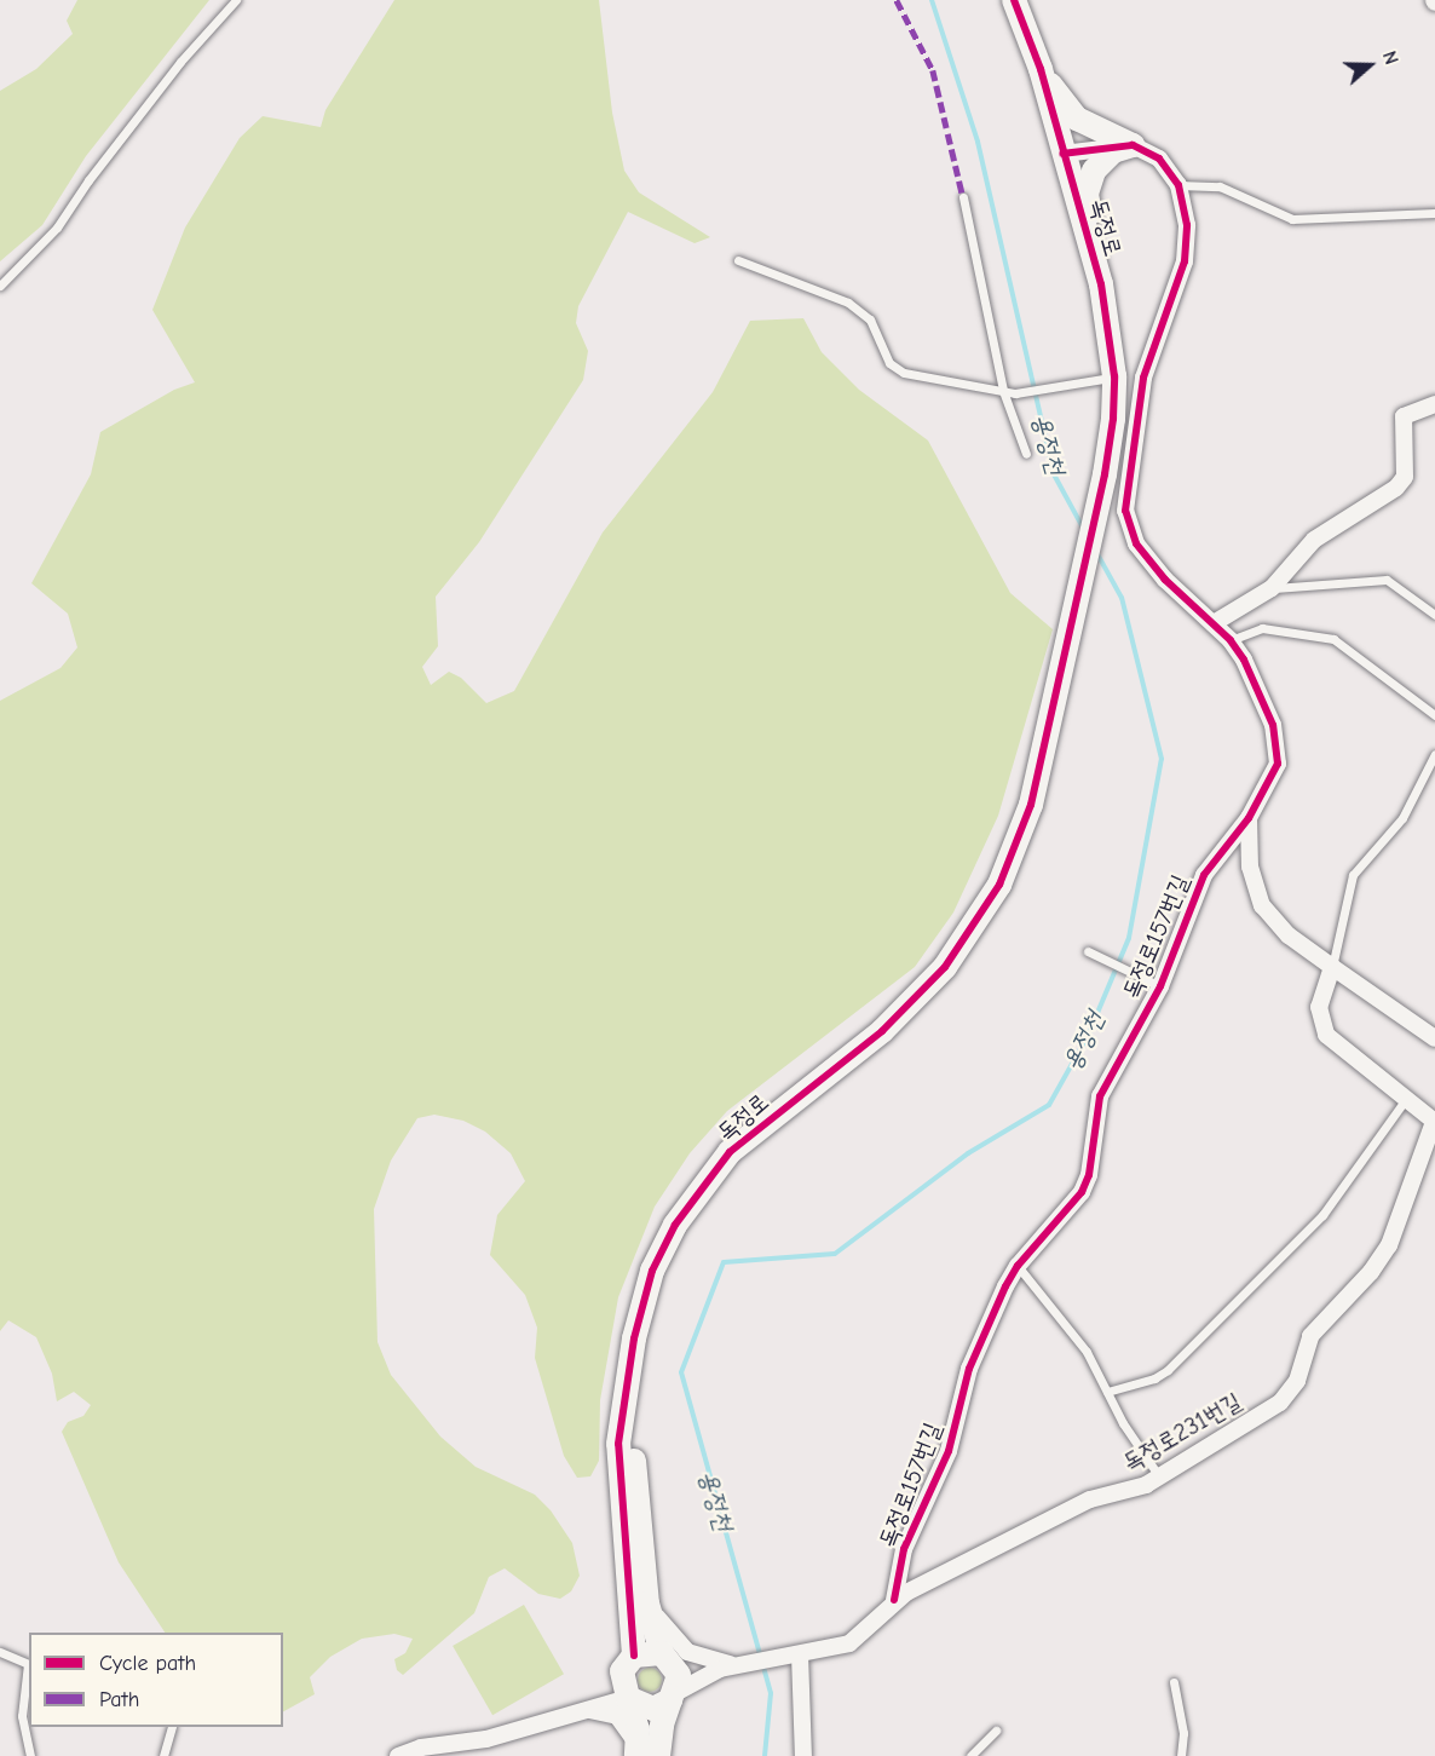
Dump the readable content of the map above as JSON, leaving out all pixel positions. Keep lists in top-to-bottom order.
{
  "streets": {
    "street": ["독정로", "독정로157번길", "독정로231번길"]
  },
  "crossings": [
    ["독정로157번길", "독정로231번길"]
  ],
  "water": ["용정천"],
  "legend": ["Cycle path", "Path"],
  "north": "right"
}
